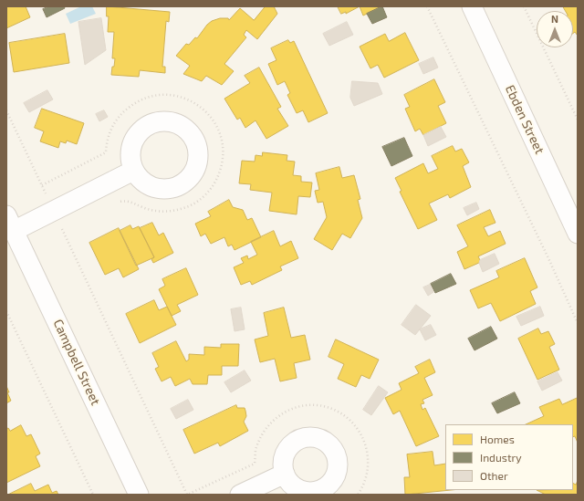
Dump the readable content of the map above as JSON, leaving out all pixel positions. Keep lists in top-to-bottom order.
{
  "streets": {
    "street": ["Ebden Street", "Campbell Street"]
  },
  "legend": ["Homes", "Industry", "Other"],
  "north": "top"
}
